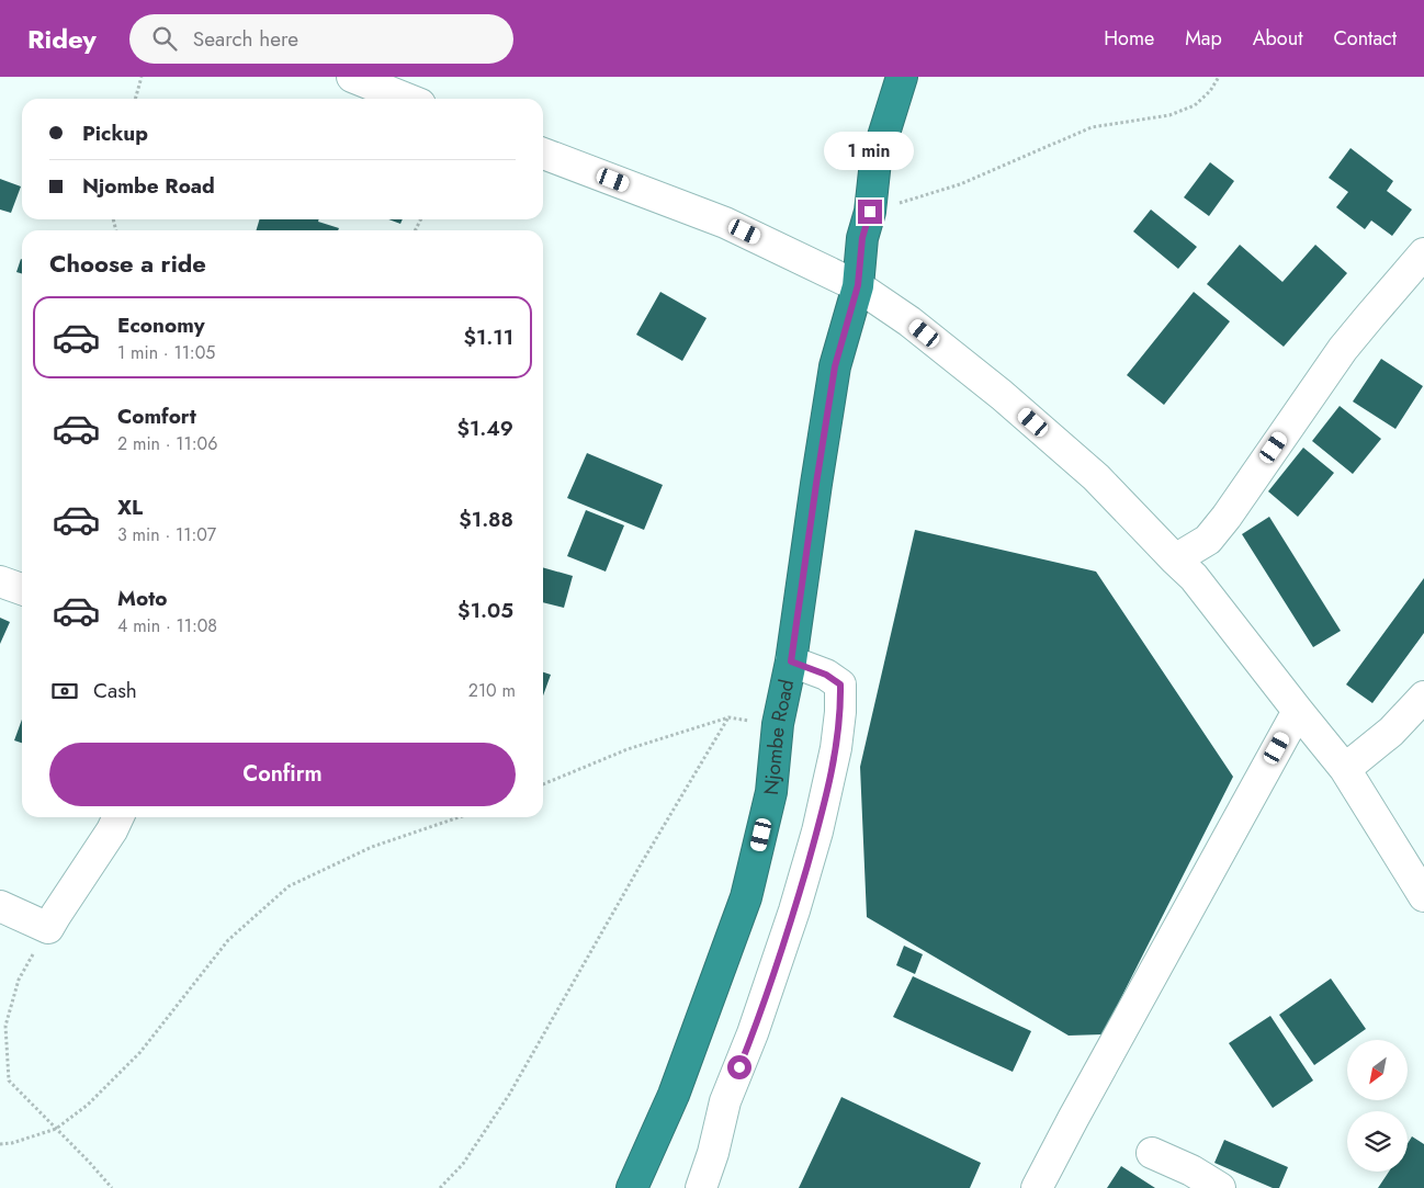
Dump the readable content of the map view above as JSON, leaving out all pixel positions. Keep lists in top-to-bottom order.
{
  "streets": {
    "highway": ["Njombe Road"]
  },
  "north": "bottom left",
  "page": {
    "header": "Ridey",
    "search": "Search here",
    "nav": [
      "Home",
      "Map",
      "About",
      "Contact"
    ],
    "banner": ["Pickup", "Njombe Road"],
    "bubble": "1 min",
    "heading": "Choose a ride",
    "list": [
      {
        "name": "Economy",
        "note": "1 min · 11:05",
        "value": "$1.11"
      },
      {
        "name": "Comfort",
        "note": "2 min · 11:06",
        "value": "$1.49"
      },
      {
        "name": "XL",
        "note": "3 min · 11:07",
        "value": "$1.88"
      },
      {
        "name": "Moto",
        "note": "4 min · 11:08",
        "value": "$1.05"
      }
    ],
    "pay": ["Cash", "210 m"],
    "buttons": "Confirm"
  }
}
